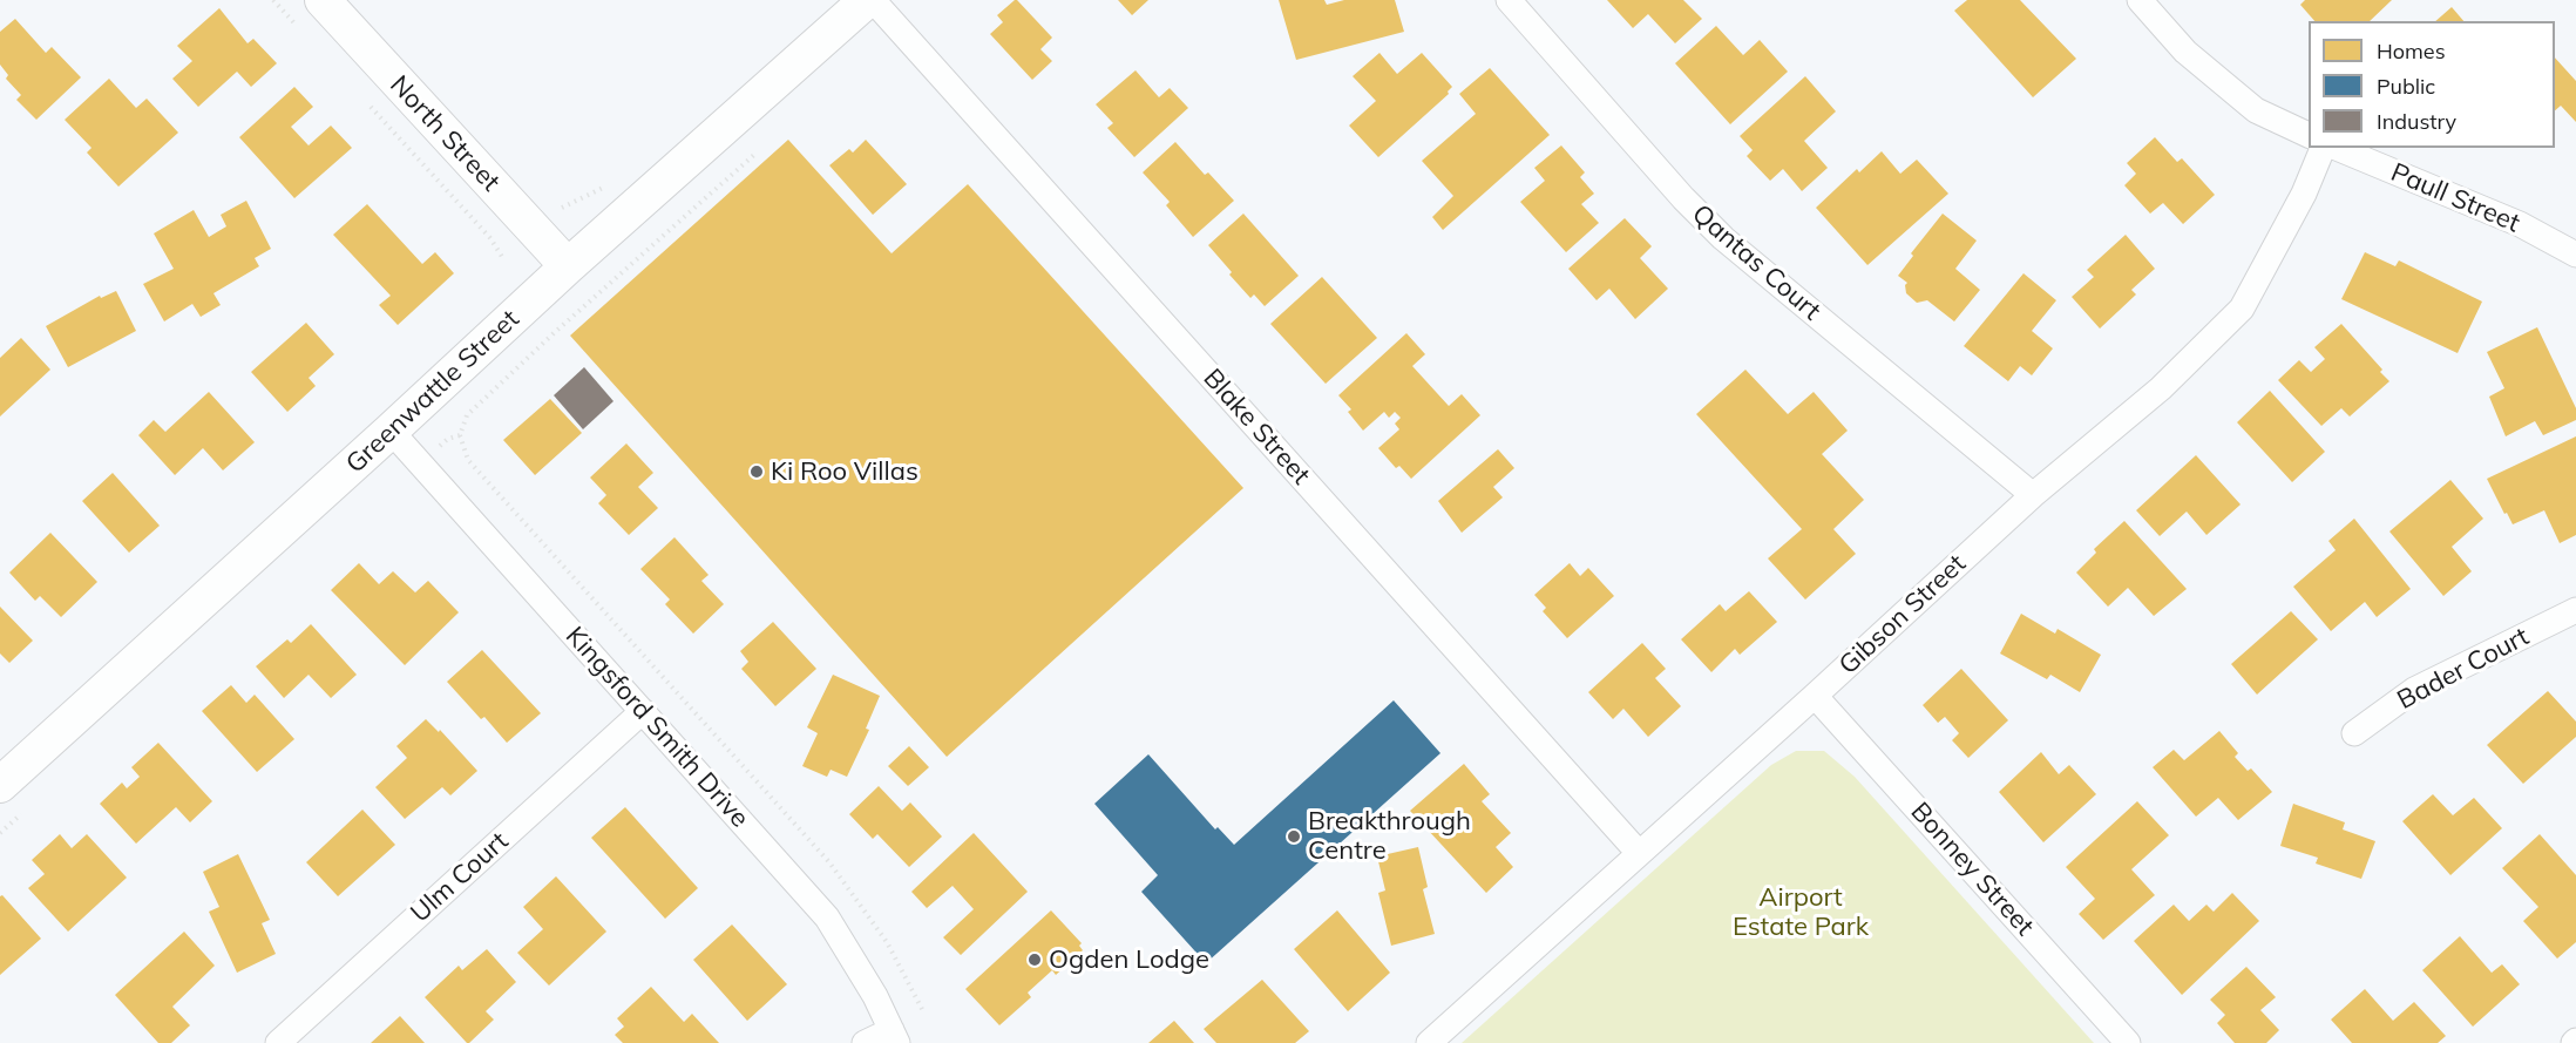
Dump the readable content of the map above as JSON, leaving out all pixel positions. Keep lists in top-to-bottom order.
{
  "streets": {
    "main road": ["North Street", "Greenwattle Street"],
    "street": [
      "Paull Street",
      "Qantas Court",
      "Blake Street",
      "Gibson Street",
      "Bader Court",
      "Kingsford Smith Drive",
      "Bonney Street",
      "Ulm Court"
    ]
  },
  "crossings": [
    ["North Street", "Greenwattle Street"],
    ["Qantas Court", "Gibson Street"],
    ["Greenwattle Street", "Kingsford Smith Drive"],
    ["Blake Street", "Gibson Street"],
    ["Gibson Street", "Bonney Street"],
    ["Kingsford Smith Drive", "Ulm Court"]
  ],
  "parks": ["Airport Estate Park"],
  "places": ["Ki Roo Villas", "Breakthrough Centre", "Ogden Lodge"],
  "legend": ["Homes", "Public", "Industry"]
}
